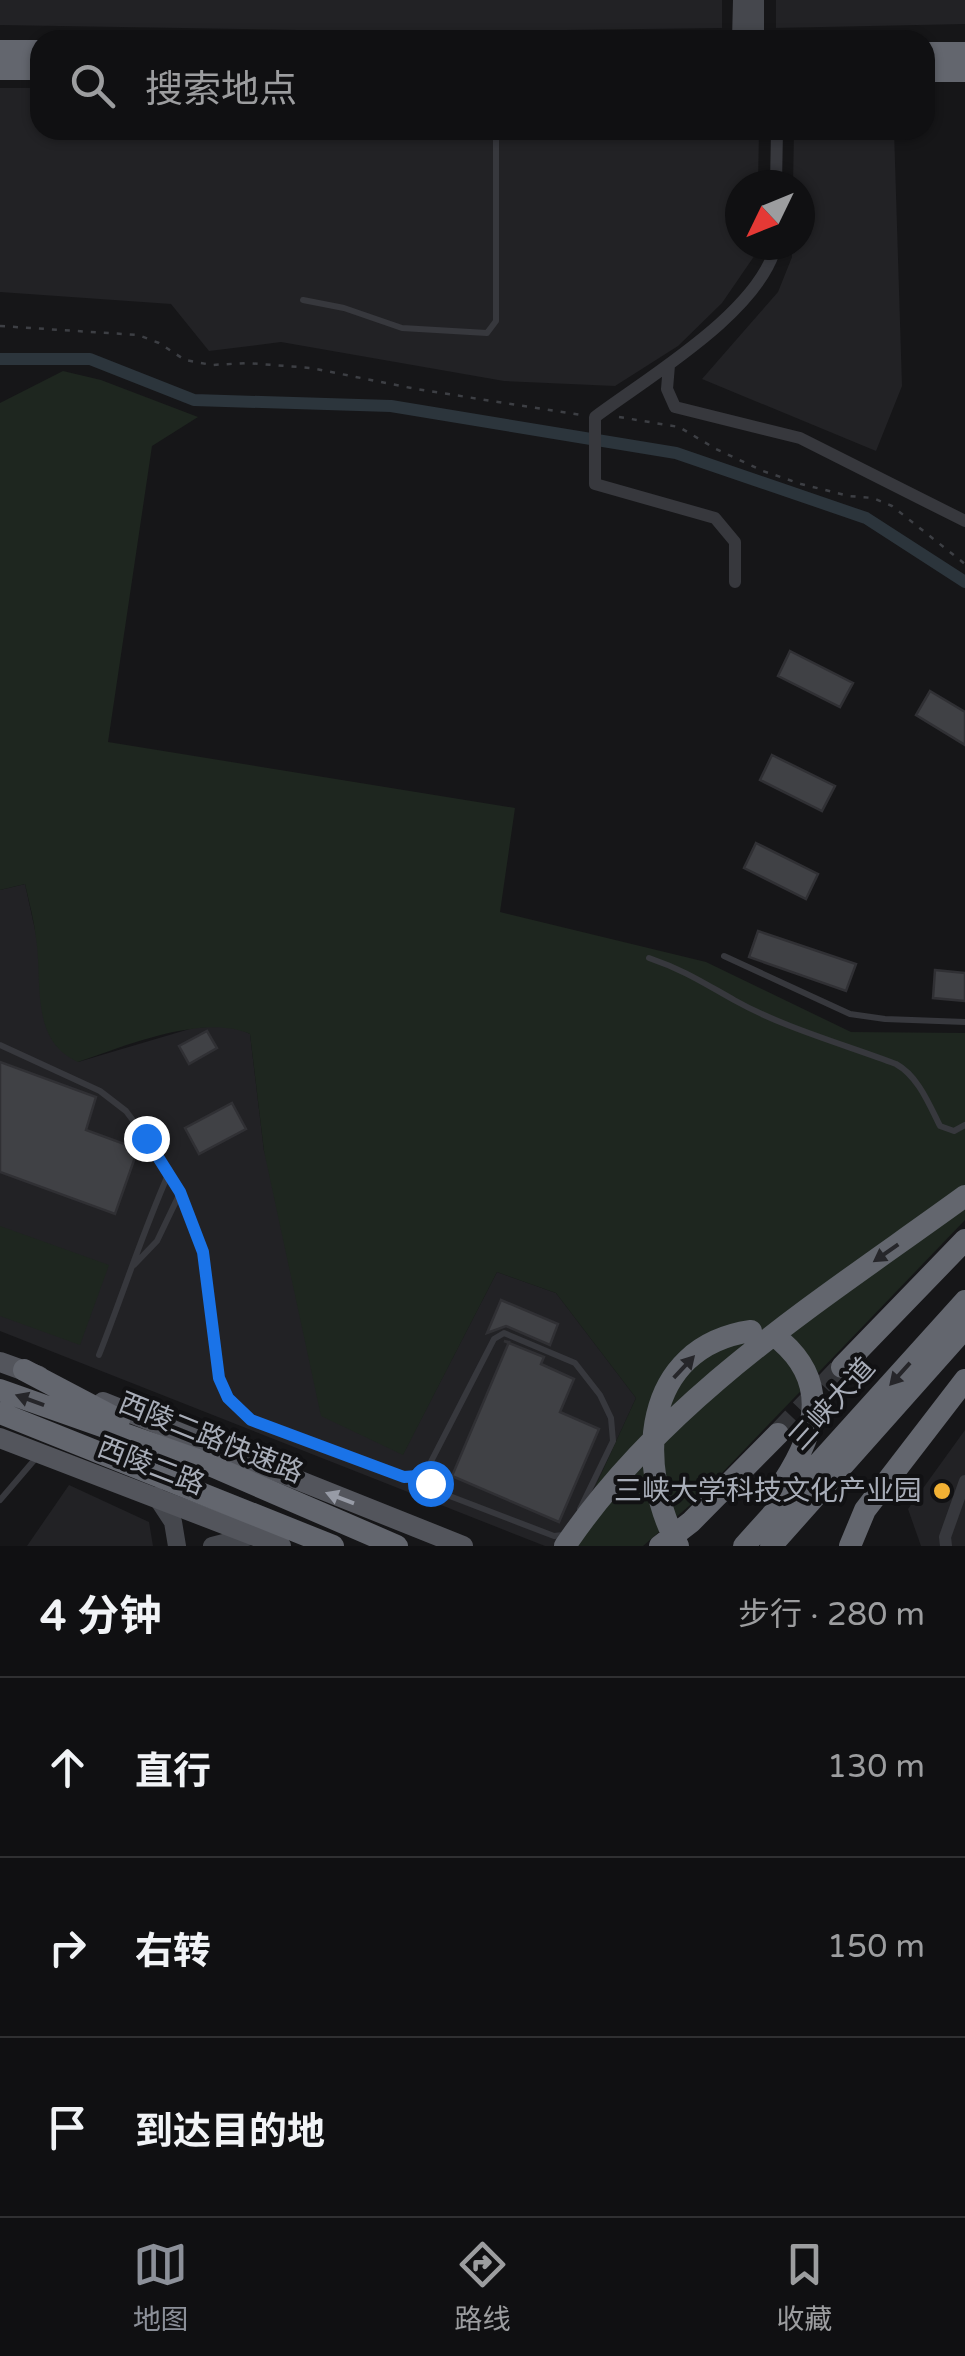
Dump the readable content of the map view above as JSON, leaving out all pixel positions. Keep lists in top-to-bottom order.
{
  "streets": {
    "highway": ["三峡大道", "西陵二路快速路"],
    "main road": ["西陵二路"]
  },
  "places": ["三峡大学科技文化产业园"],
  "north": "bottom left",
  "page": {
    "search": "搜索地点",
    "heading": ["4 分钟", "步行 · 280 m"],
    "list": [
      ["直行", "130 m"],
      ["右转", "150 m"],
      "到达目的地"
    ],
    "nav": ["地图", "路线", "收藏"]
  }
}
